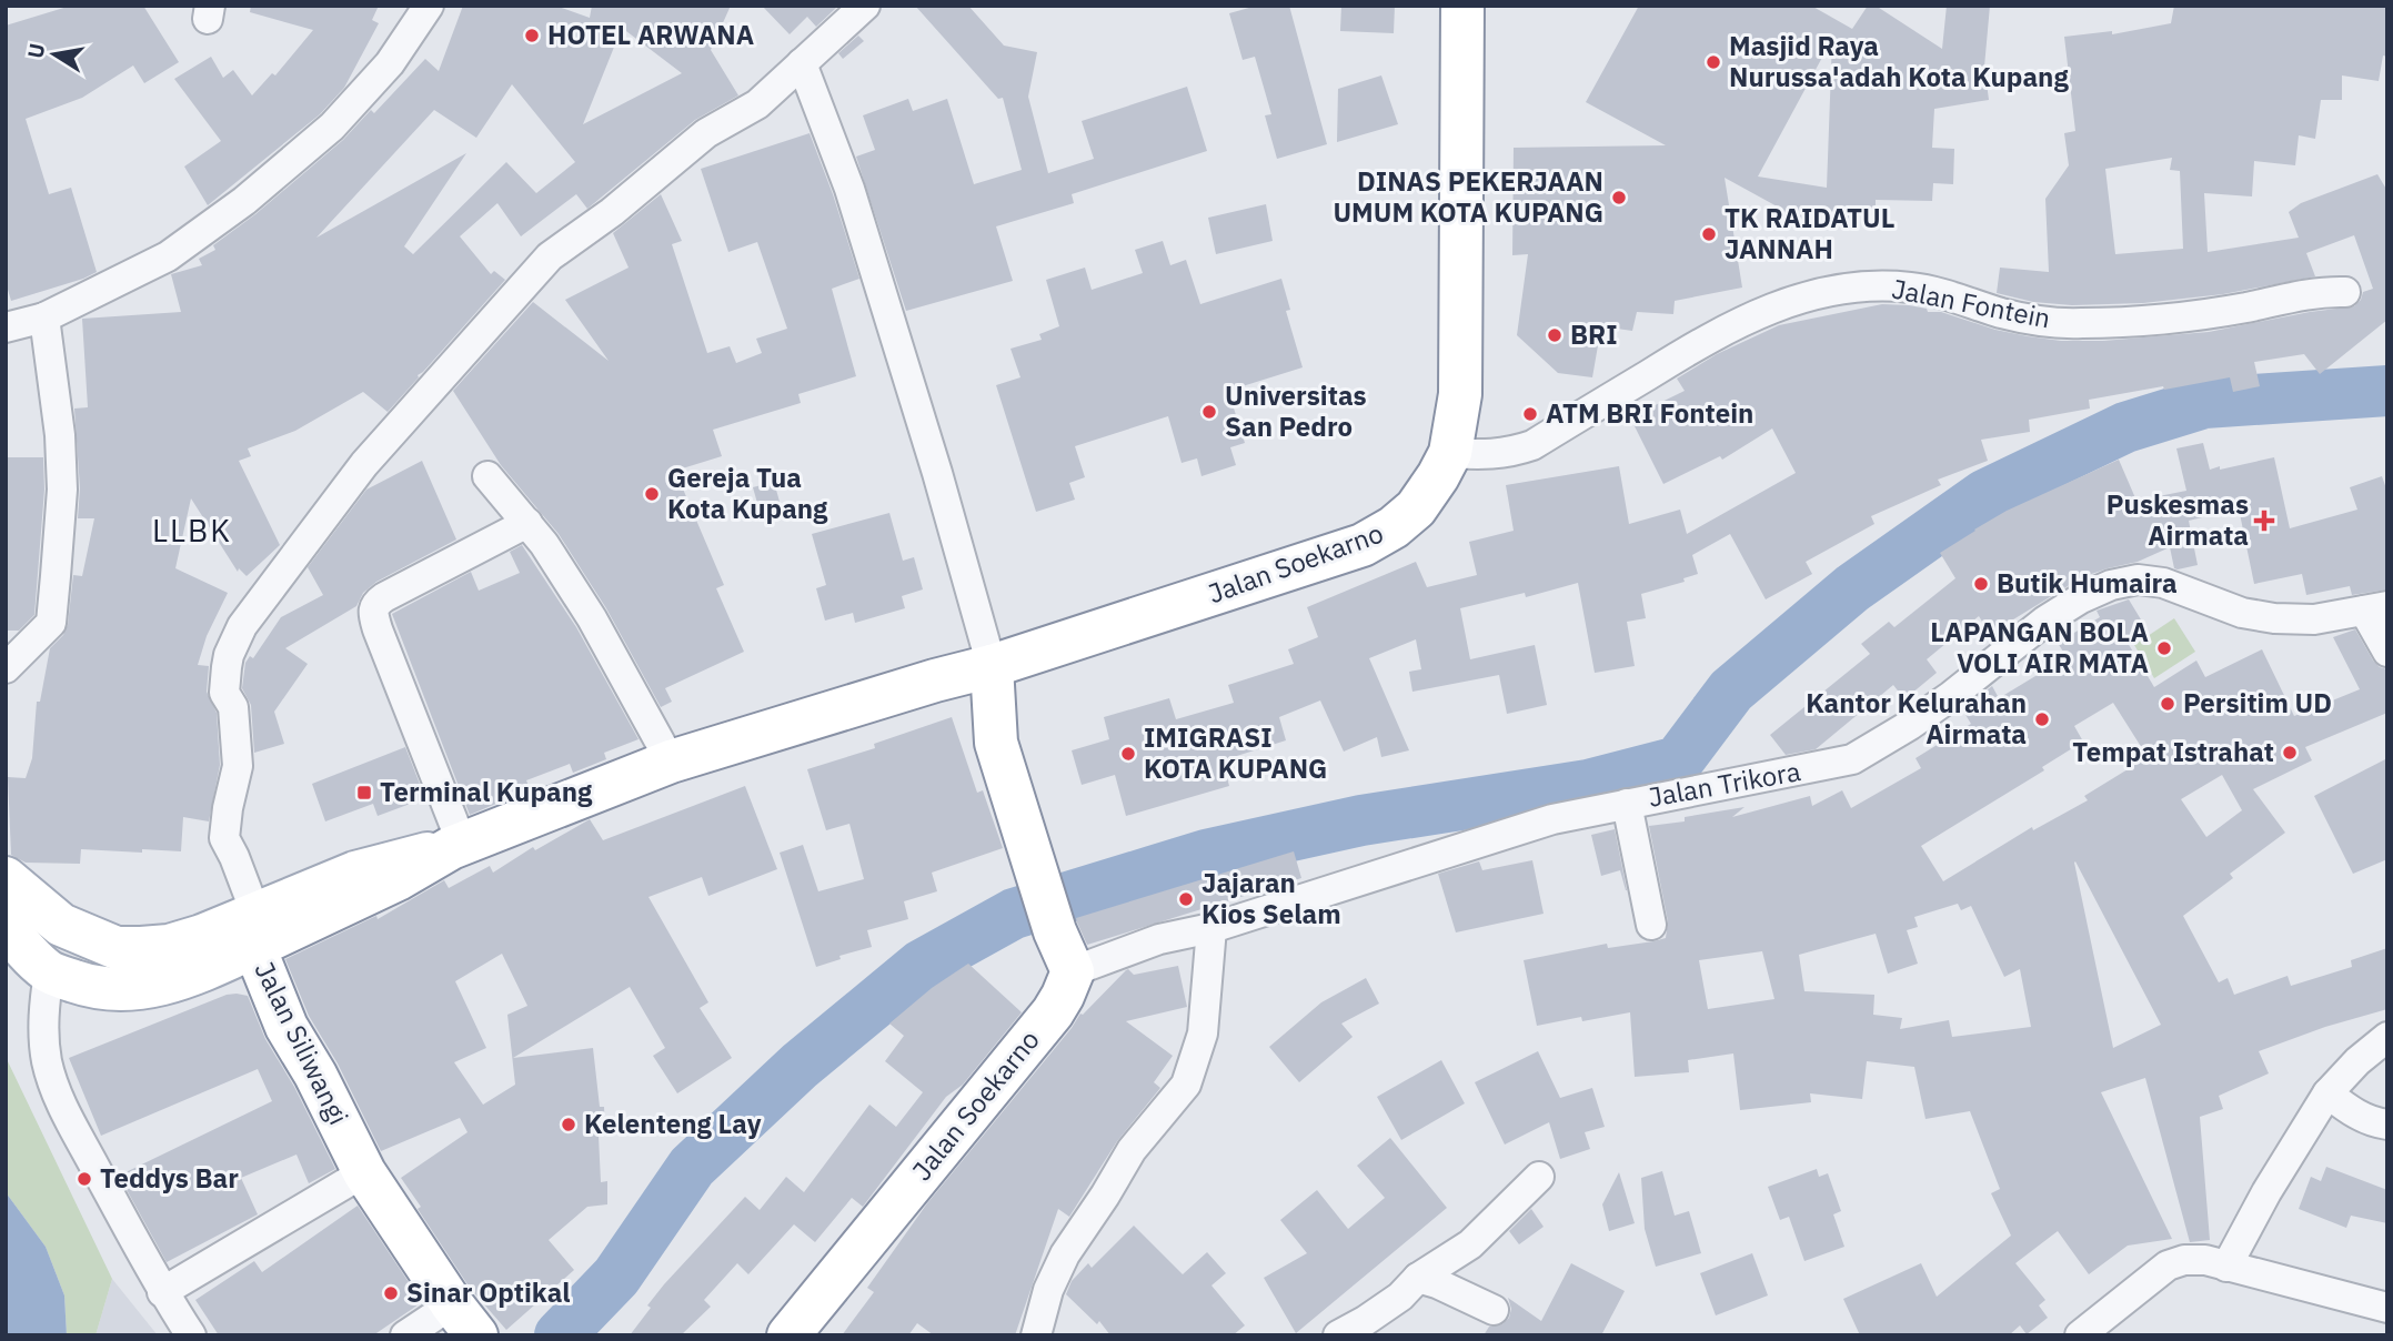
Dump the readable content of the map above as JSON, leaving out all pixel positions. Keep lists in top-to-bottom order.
{
  "streets": {
    "main road": ["Jalan Soekarno", "Jalan Siliwangi"],
    "street": ["Jalan Fontein", "Jalan Trikora"]
  },
  "crossings": [
    ["Jalan Fontein", "Jalan Soekarno"],
    ["Jalan Soekarno", "Jalan Trikora"],
    ["Jalan Soekarno", "Jalan Siliwangi"]
  ],
  "districts": ["LLBK"],
  "places": {
    "other": [
      "HOTEL ARWANA",
      "Masjid Raya Nurussa'adah Kota Kupang",
      "DINAS PEKERJAAN UMUM KOTA KUPANG",
      "TK RAIDATUL JANNAH",
      "BRI",
      "Universitas San Pedro",
      "ATM BRI Fontein",
      "Gereja Tua Kota Kupang",
      "Butik Humaira",
      "LAPANGAN BOLA VOLI AIR MATA",
      "Persitim UD",
      "Kantor Kelurahan Airmata",
      "Tempat Istrahat",
      "IMIGRASI KOTA KUPANG",
      "Jajaran Kios Selam",
      "Kelenteng Lay",
      "Teddys Bar",
      "Sinar Optikal"
    ],
    "health": ["Puskesmas Airmata"],
    "transit": ["Terminal Kupang"]
  },
  "north": "left"
}
